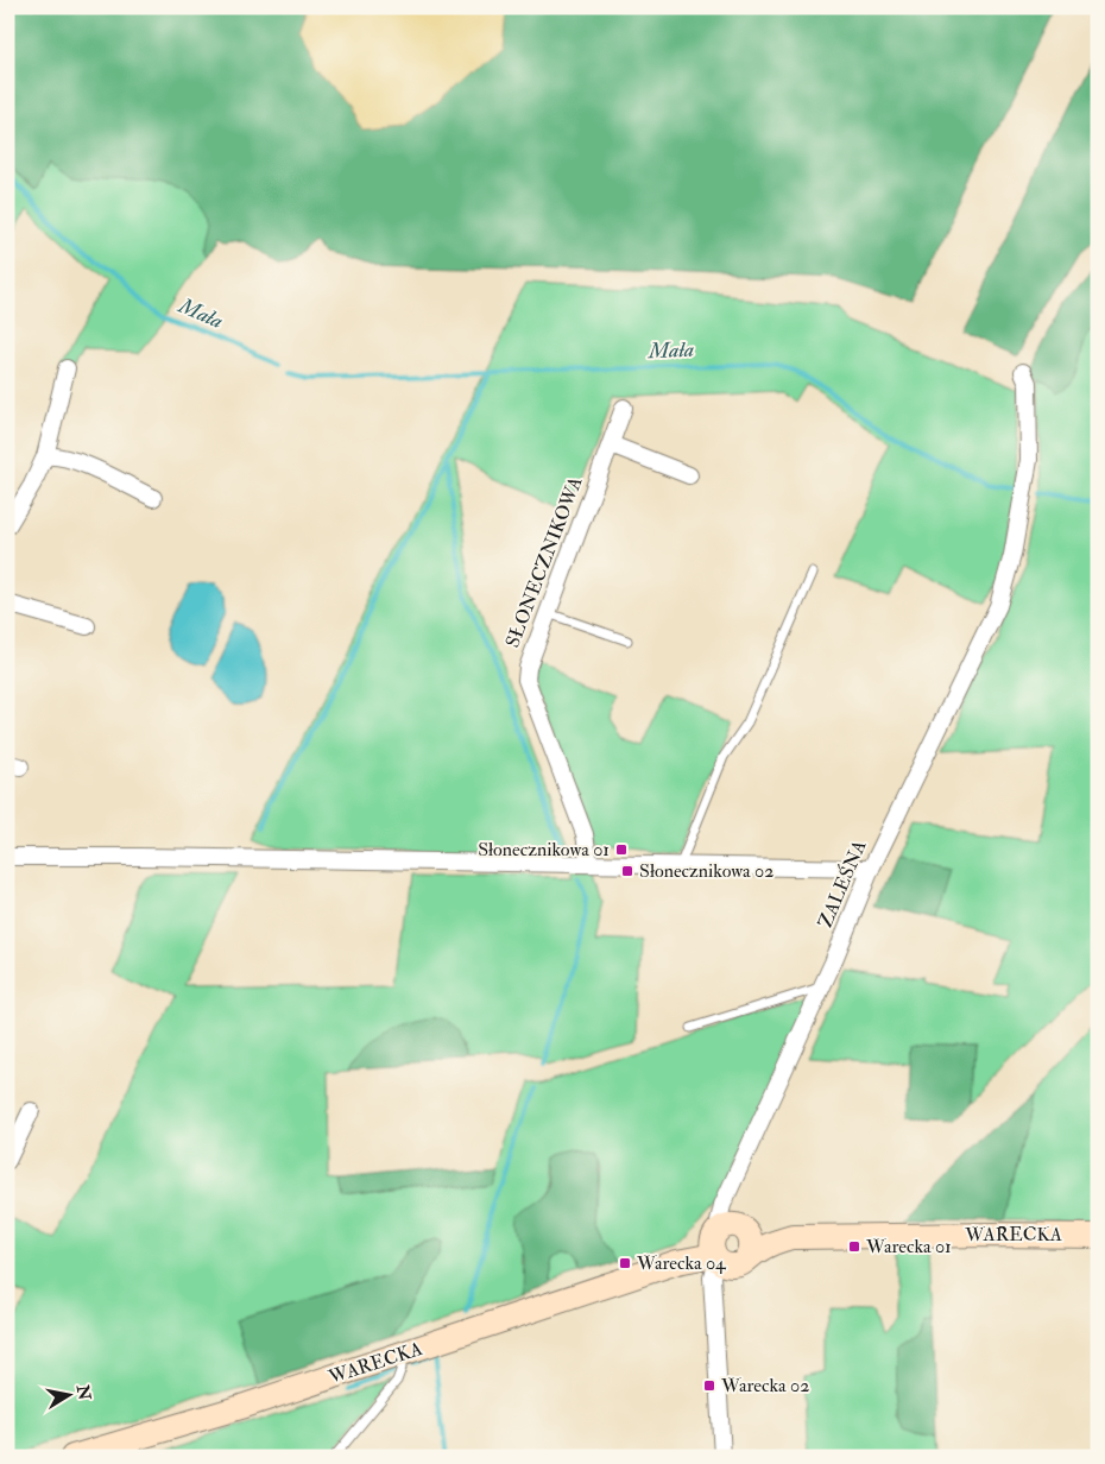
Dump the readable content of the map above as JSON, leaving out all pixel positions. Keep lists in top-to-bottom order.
{
  "streets": {
    "street": ["SŁONECZNIKOWA", "ZALEŚNA", "WARECKA"]
  },
  "crossings": [
    ["ZALEŚNA", "WARECKA"]
  ],
  "water": ["Mała"],
  "places": {
    "transit": [
      "Słonecznikowa 01",
      "Słonecznikowa 02",
      "Warecka 01",
      "Warecka 04",
      "Warecka 02"
    ]
  },
  "north": "right"
}
